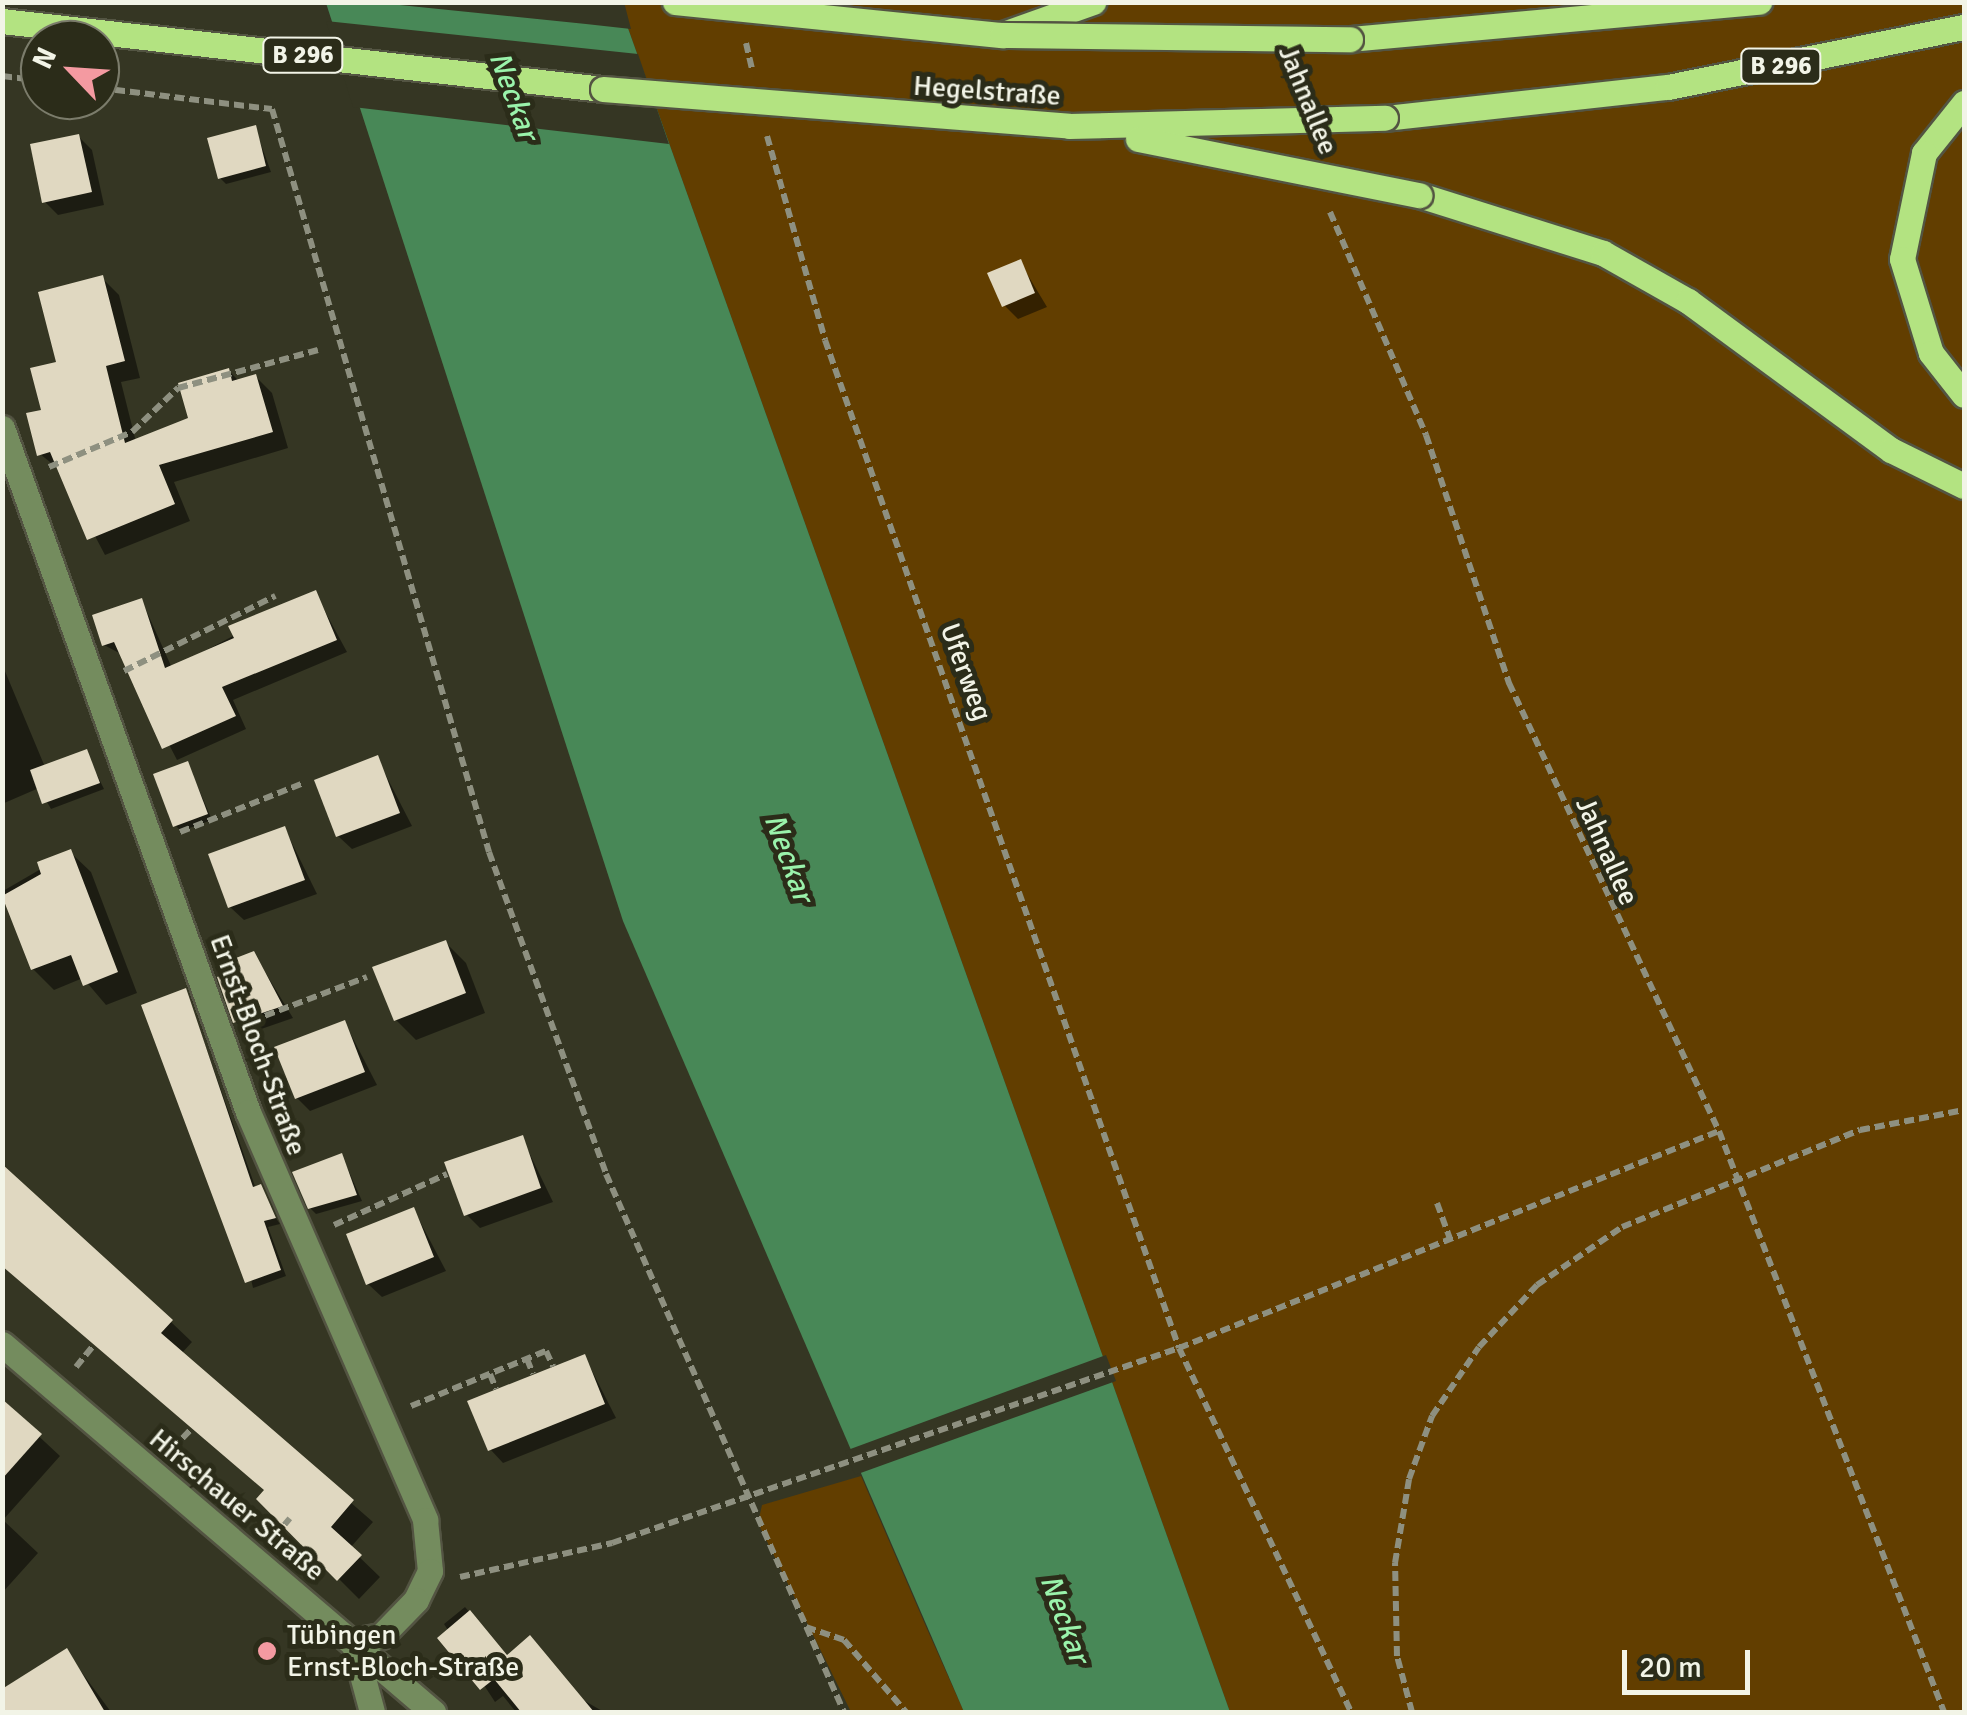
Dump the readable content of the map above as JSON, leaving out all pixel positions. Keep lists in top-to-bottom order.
{
  "streets": {
    "main road": ["B 296", "Hegelstraße"],
    "street": ["Ernst-Bloch-Straße", "Hirschauer Straße"],
    "path": ["Jahnallee", "Uferweg"]
  },
  "water": ["Neckar"],
  "places": ["Tübingen Ernst-Bloch-Straße"],
  "scale_bar": "20 m",
  "north": "top left"
}
